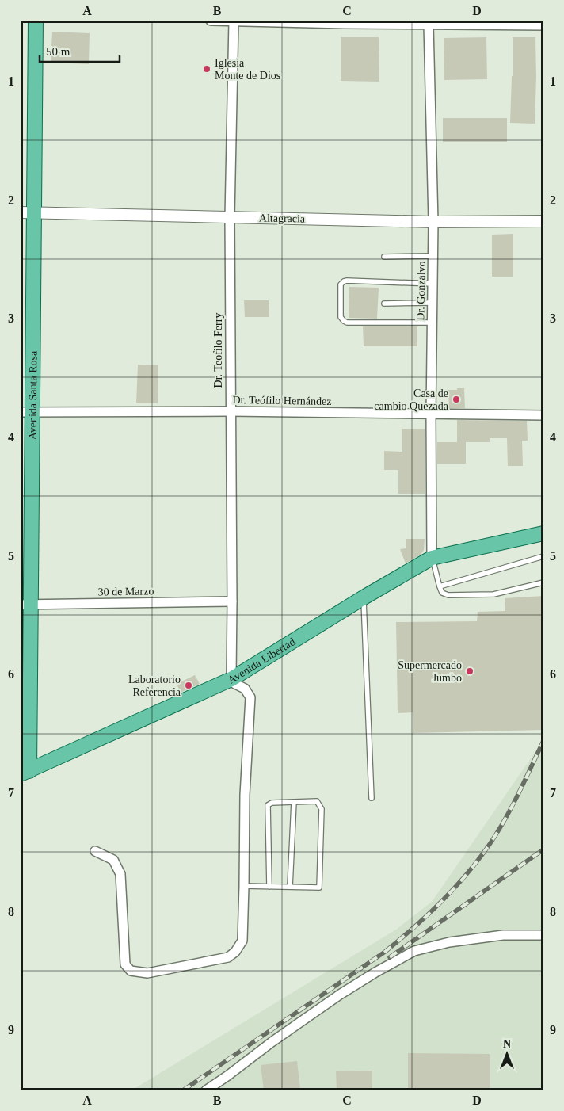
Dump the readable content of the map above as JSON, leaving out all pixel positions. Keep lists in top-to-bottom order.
{
  "streets": {
    "main road": ["Avenida Santa Rosa", "Avenida Libertad"],
    "street": [
      "Altagracia",
      "Dr. Gonzalvo",
      "Dr. Teofilo Ferry",
      "Dr. Teófilo Hernández",
      "30 de Marzo"
    ]
  },
  "crossings": [
    ["Altagracia", "Dr. Gonzalvo"],
    ["Altagracia", "Dr. Teofilo Ferry"],
    ["Altagracia", "Avenida Santa Rosa"],
    ["Dr. Gonzalvo", "Dr. Teófilo Hernández"],
    ["Dr. Gonzalvo", "Avenida Libertad"],
    ["Dr. Teofilo Ferry", "Dr. Teófilo Hernández"],
    ["Dr. Teofilo Ferry", "30 de Marzo"],
    ["Dr. Teofilo Ferry", "Avenida Libertad"],
    ["Avenida Santa Rosa", "Dr. Teófilo Hernández"],
    ["Avenida Santa Rosa", "30 de Marzo"],
    ["Avenida Santa Rosa", "Avenida Libertad"]
  ],
  "places": [
    "Iglesia Monte de Dios",
    "Casa de cambio Quezada",
    "Supermercado Jumbo",
    "Laboratorio Referencia"
  ],
  "scale_bar": "50 m",
  "north": "top",
  "grid": {
    "columns": [
      "A",
      "B",
      "C",
      "D"
    ],
    "rows": [
      "1",
      "2",
      "3",
      "4",
      "5",
      "6",
      "7",
      "8",
      "9"
    ]
  }
}
